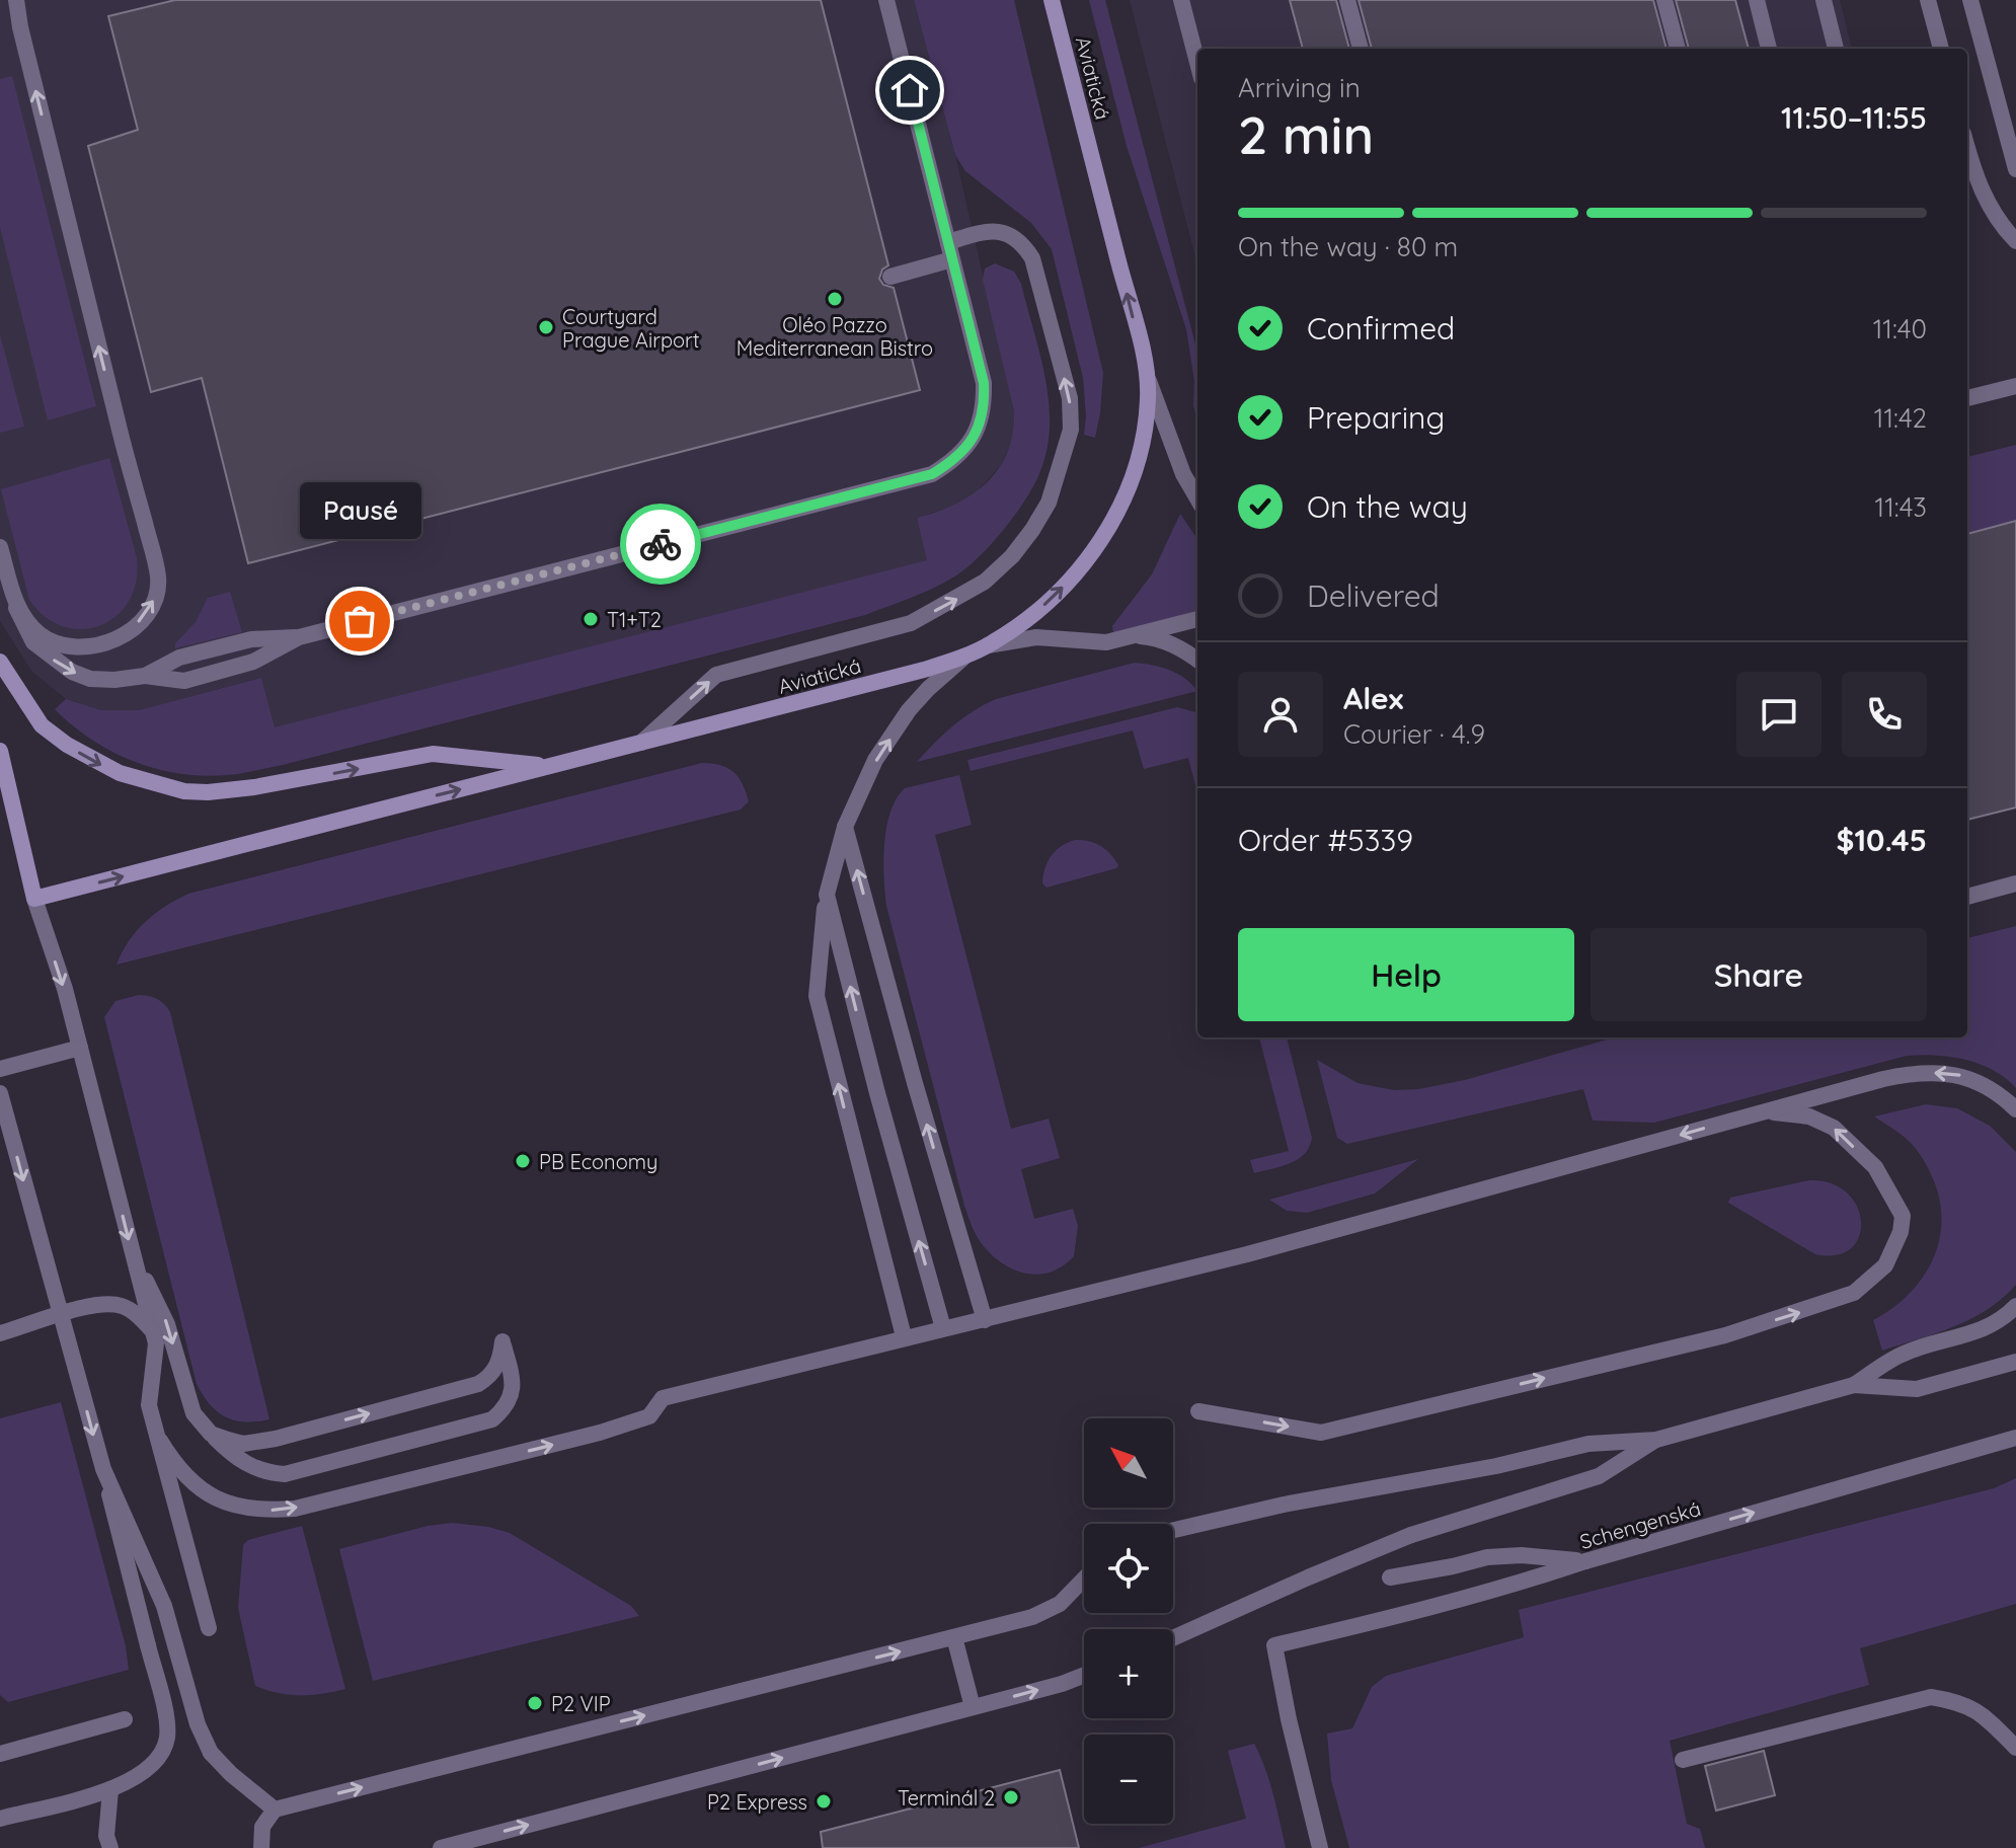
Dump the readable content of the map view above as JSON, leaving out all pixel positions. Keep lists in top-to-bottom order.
{
  "streets": {
    "main road": ["Aviatická"],
    "street": ["Schengenská"]
  },
  "places": [
    "Oléo Pazzo Mediterranean Bistro",
    "Courtyard Prague Airport",
    "T1+T2",
    "Pausé",
    "PB Economy",
    "P2 VIP",
    "Terminál 2",
    "P2 Express"
  ],
  "north": "top left",
  "page": {
    "heading": ["2 min", "Arriving in", "11:50–11:55"],
    "panel": [
      "Alex",
      "Courier · 4.9",
      "Order #5339",
      "$10.45"
    ],
    "bar": "On the way · 80 m",
    "list": [
      ["Confirmed", "11:40"],
      ["Preparing", "11:42"],
      ["On the way", "11:43"],
      "Delivered"
    ],
    "bubble": "Pausé",
    "buttons": ["Help", "Share"],
    "map_buttons": ["+", "−"]
  }
}
